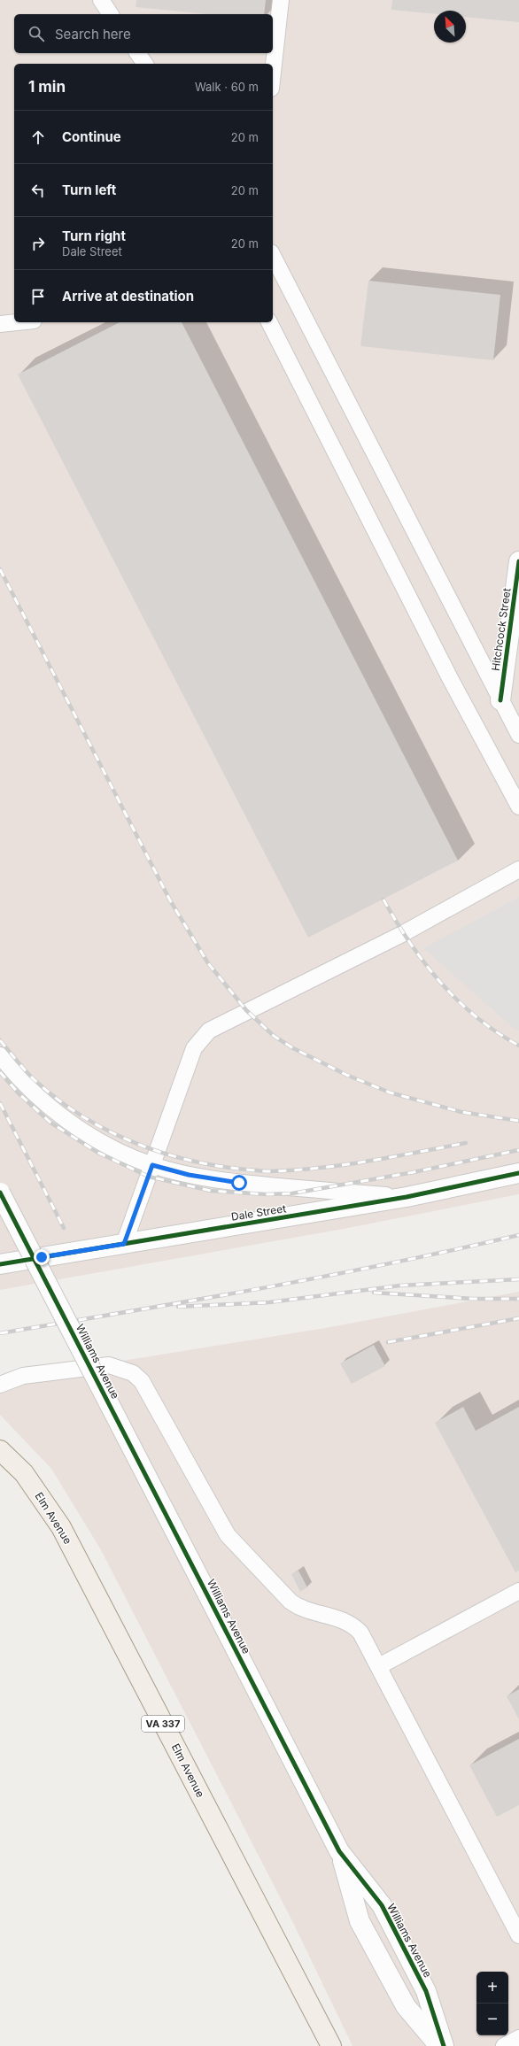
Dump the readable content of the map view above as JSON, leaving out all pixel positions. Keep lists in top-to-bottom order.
{
  "streets": {
    "main road": ["Elm Avenue", "VA 337"],
    "street": ["Hitchcock Street", "Dale Street", "Williams Avenue"]
  },
  "north": "top left",
  "page": {
    "search": "Search here",
    "heading": ["1 min", "Walk · 60 m"],
    "list": [
      ["Continue", "20 m"],
      ["Turn left", "20 m"],
      ["Turn right", "Dale Street", "20 m"],
      "Arrive at destination"
    ],
    "map_buttons": ["+", "−"]
  }
}
